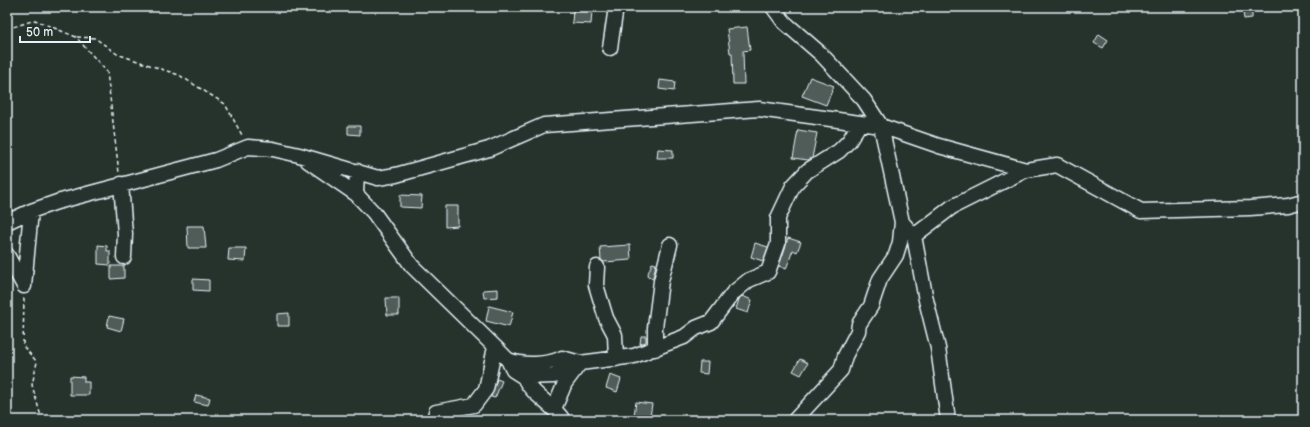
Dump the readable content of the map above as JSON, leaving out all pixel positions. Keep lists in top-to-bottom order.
{
  "scale_bar": "50 m"
}
